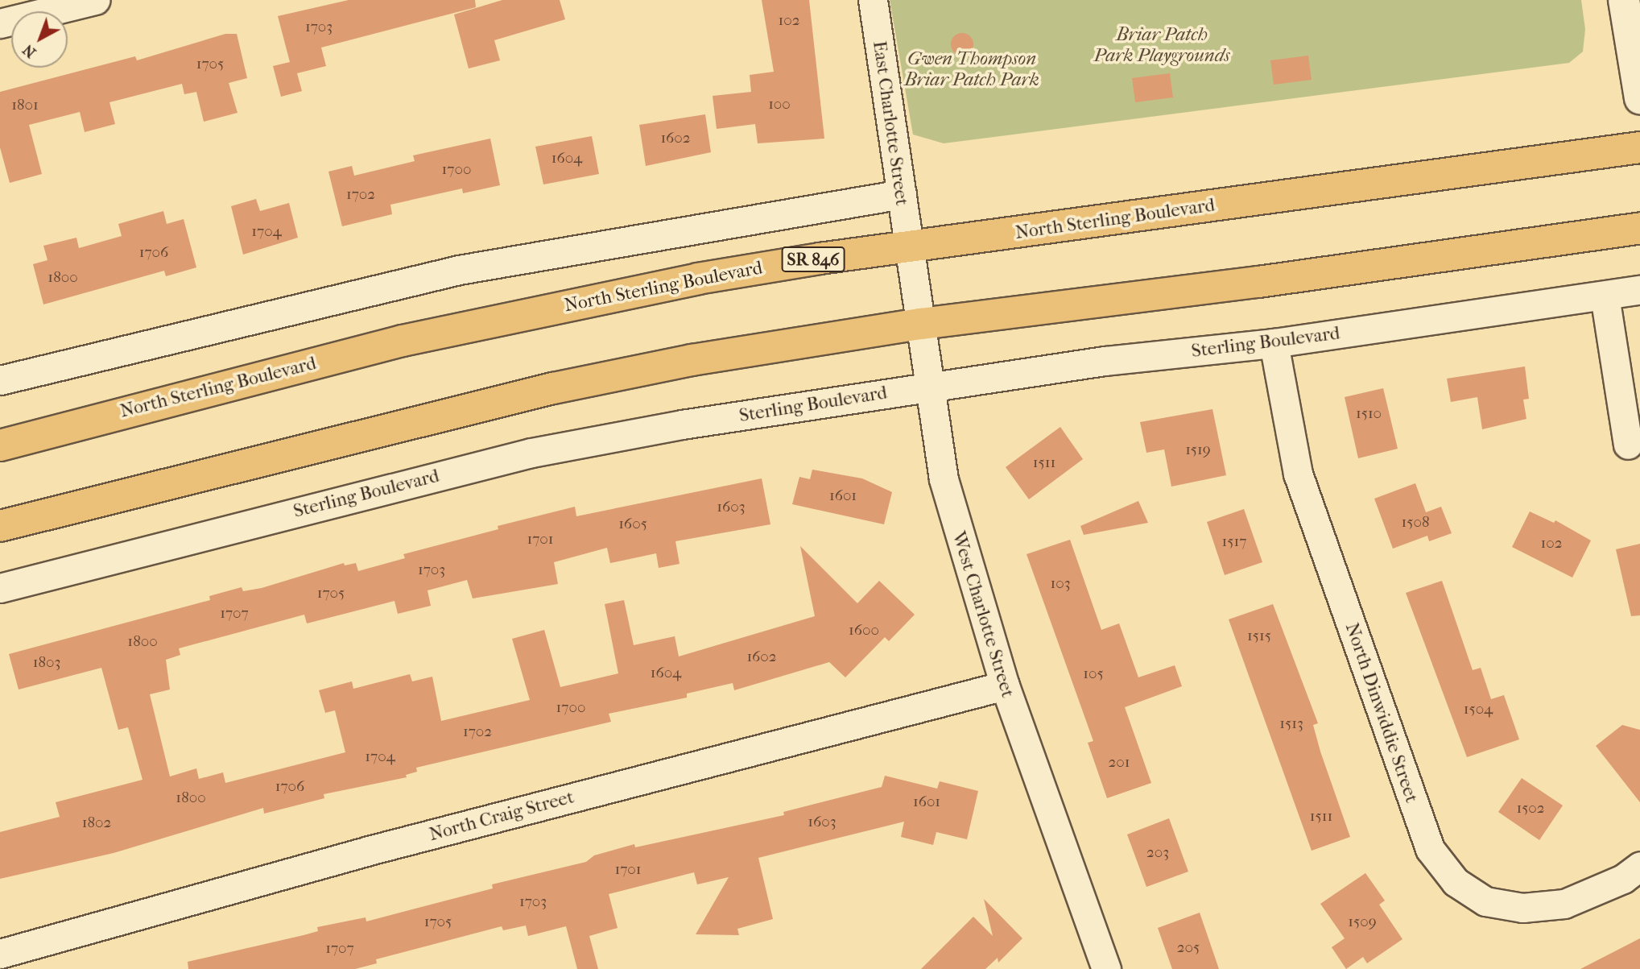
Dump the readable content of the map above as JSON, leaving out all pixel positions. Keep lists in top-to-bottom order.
{
  "streets": {
    "main road": ["North Sterling Boulevard", "SR 846"],
    "street": [
      "East Charlotte Street",
      "Sterling Boulevard",
      "West Charlotte Street",
      "North Dinwiddie Street",
      "North Craig Street"
    ]
  },
  "crossings": [
    ["East Charlotte Street", "North Sterling Boulevard"],
    ["East Charlotte Street", "West Charlotte Street"],
    ["North Sterling Boulevard", "West Charlotte Street"],
    ["Sterling Boulevard", "West Charlotte Street"],
    ["Sterling Boulevard", "North Dinwiddie Street"],
    ["West Charlotte Street", "North Craig Street"]
  ],
  "parks": ["Briar Patch Park Playgrounds", "Gwen Thompson Briar Patch Park"],
  "house_numbers": [
    "102",
    "1703",
    "1705",
    "100",
    "1801",
    "1602",
    "1604",
    "1700",
    "1702",
    "1704",
    "1706",
    "1800",
    "1510",
    "1519",
    "1511",
    "1601",
    "1603",
    "1508",
    "1605",
    "1701",
    "1517",
    "102",
    "1703",
    "103",
    "1705",
    "1707",
    "1600",
    "1515",
    "1800",
    "1602",
    "1803",
    "1604",
    "105",
    "1700",
    "1504",
    "1513",
    "1702",
    "1704",
    "201",
    "1706",
    "1800",
    "1601",
    "1502",
    "1511",
    "1603",
    "1802",
    "203",
    "1701",
    "1703",
    "1705",
    "1509",
    "205",
    "1707"
  ],
  "north": "bottom left"
}
